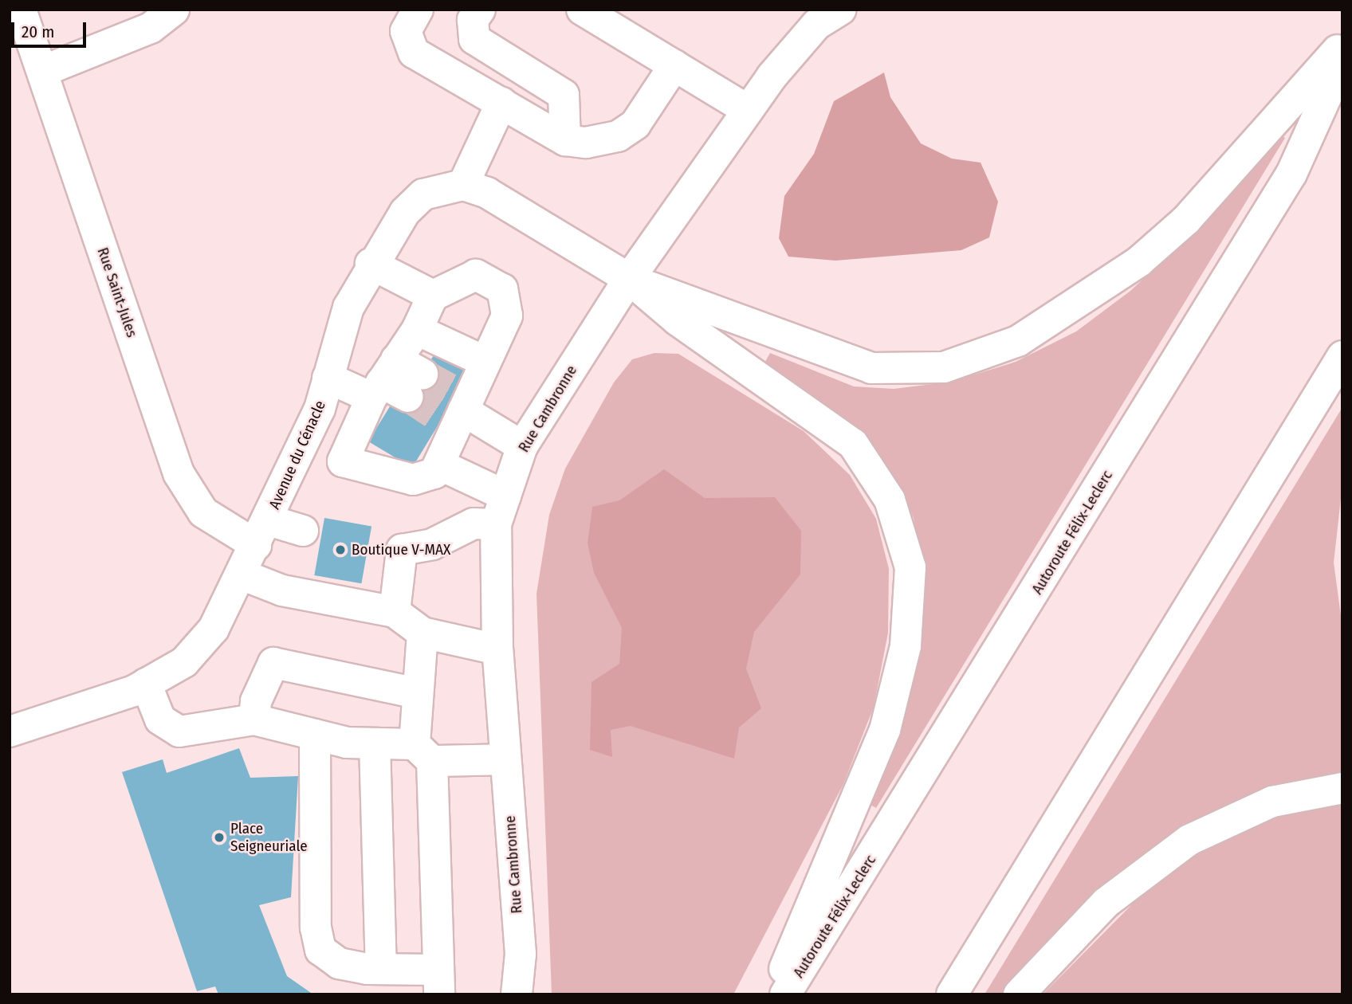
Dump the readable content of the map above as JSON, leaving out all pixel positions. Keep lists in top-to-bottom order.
{
  "streets": {
    "main road": [
      "Rue Saint-Jules",
      "Rue Cambronne",
      "Avenue du Cénacle",
      "Autoroute Félix-Leclerc"
    ]
  },
  "crossings": [
    ["Rue Saint-Jules", "Avenue du Cénacle"]
  ],
  "places": ["Boutique V-MAX", "Place Seigneuriale"],
  "scale_bar": "20 m"
}
